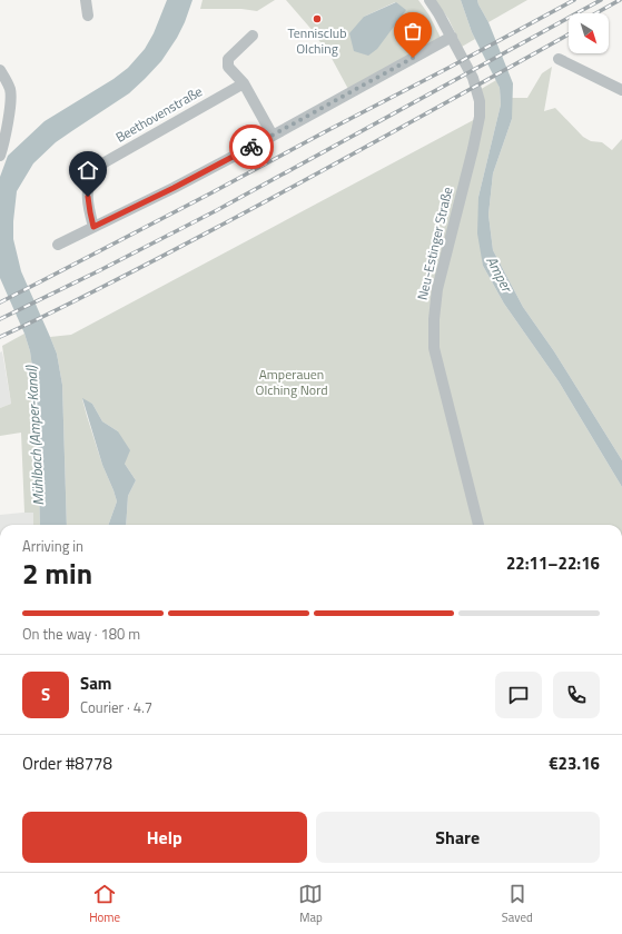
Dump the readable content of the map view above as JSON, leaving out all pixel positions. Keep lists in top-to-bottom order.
{
  "streets": {
    "street": ["Beethovenstraße", "Neu-Estinger Straße"]
  },
  "water": ["Amper", "Mühlbach (Amper-Kanal)"],
  "parks": ["Amperauen Olching Nord"],
  "places": ["Tennisclub Olching"],
  "north": "bottom right",
  "page": {
    "heading": ["2 min", "Arriving in", "22:11–22:16"],
    "panel": [
      "Sam",
      "Courier · 4.7",
      "Order #8778",
      "€23.16"
    ],
    "bar": "On the way · 180 m",
    "round": "S",
    "buttons": ["Help", "Share"],
    "tabs": ["Home", "Map", "Saved"]
  }
}
